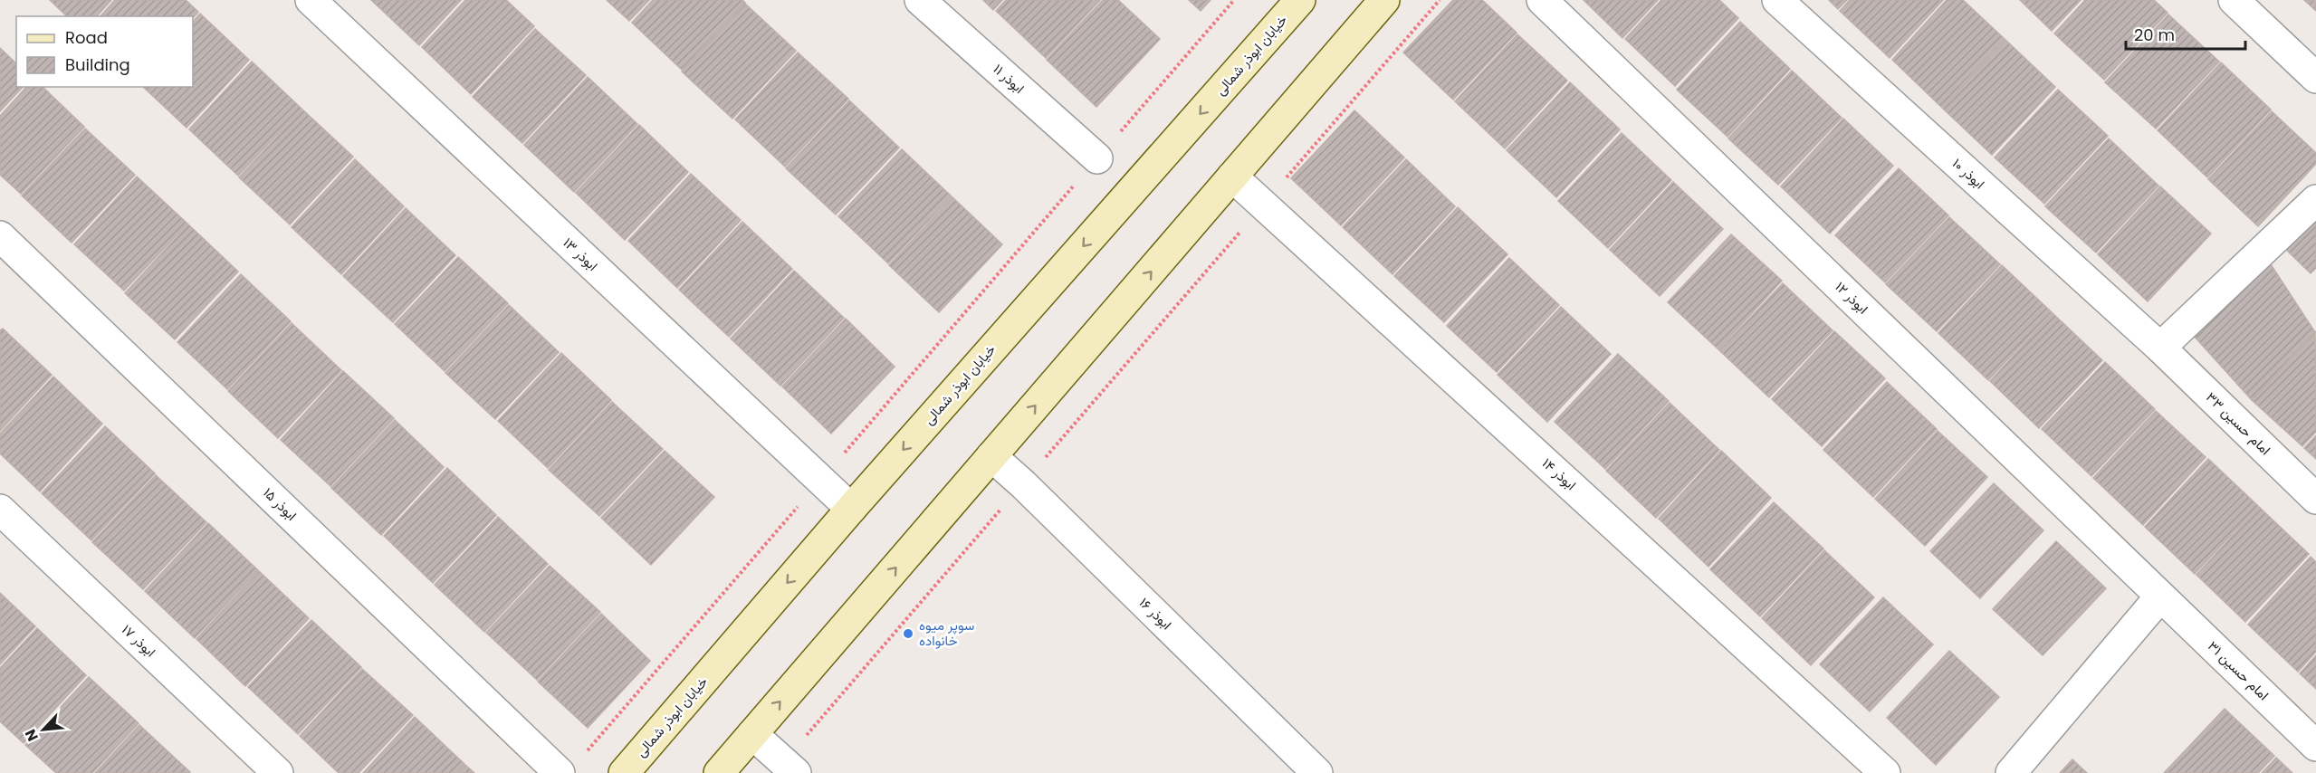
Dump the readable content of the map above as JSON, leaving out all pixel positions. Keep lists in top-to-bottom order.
{
  "streets": {
    "main road": ["خیابان ابوذر شمالی"],
    "street": [
      "ابوذر ۱۱",
      "ابوذر ۱۰",
      "ابوذر ۱۳",
      "ابوذر ۱۲",
      "امام حسین ۳۳",
      "ابوذر ۱۴",
      "ابوذر ۱۵",
      "ابوذر ۱۶",
      "ابوذر ۱۷",
      "امام حسین ۳۱"
    ]
  },
  "crossings": [
    ["خیابان ابوذر شمالی", "ابوذر ۱۳"],
    ["ابوذر ۱۰", "امام حسین ۳۳"],
    ["ابوذر ۱۲", "امام حسین ۳۱"]
  ],
  "places": ["سوپر میوه خانواده"],
  "legend": ["Road", "Building"],
  "scale_bar": "20 m",
  "north": "bottom left"
}
